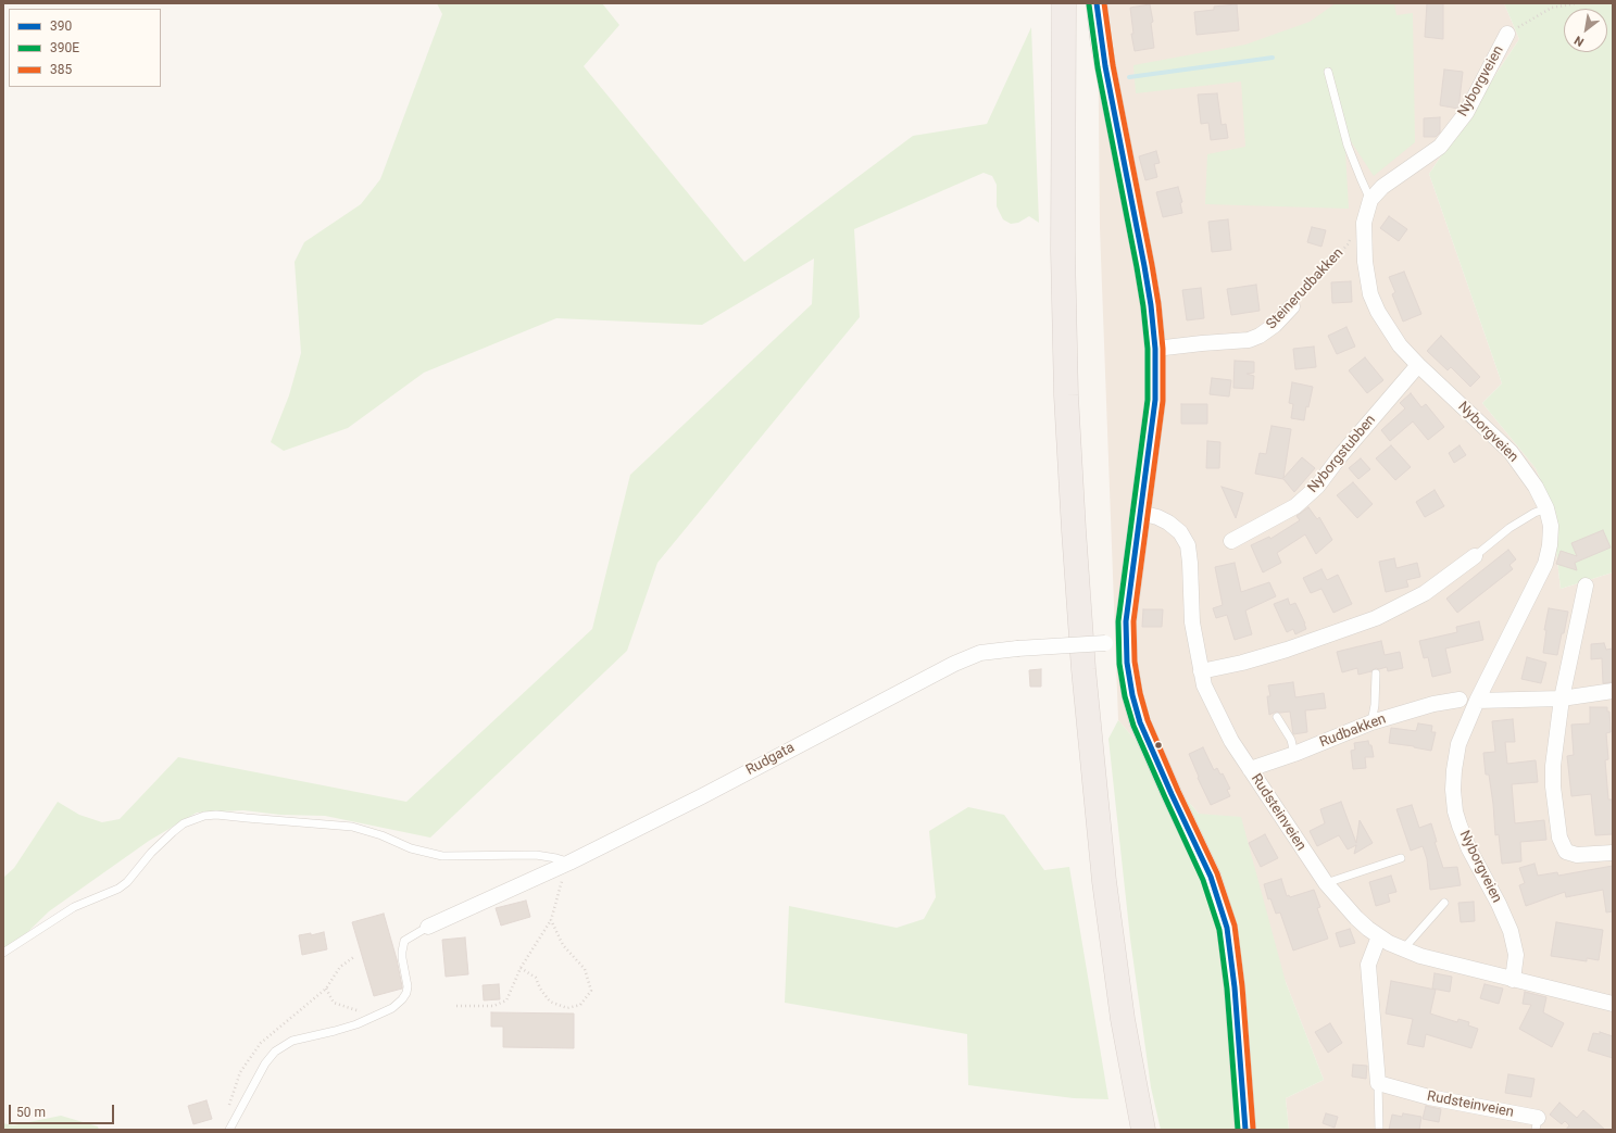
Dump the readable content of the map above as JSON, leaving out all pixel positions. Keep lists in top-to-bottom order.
{
  "streets": {
    "street": [
      "Nyborgveien",
      "Steinerudbakken",
      "Nyborgstubben",
      "Rudbakken",
      "Rudgata",
      "Rudsteinveien"
    ]
  },
  "crossings": [
    ["Nyborgveien", "Nyborgstubben"],
    ["Nyborgveien", "Rudsteinveien"],
    ["Rudbakken", "Rudsteinveien"]
  ],
  "lines": ["transit line 390", "transit line 385", "transit line 390E"],
  "legend": ["390", "390E", "385"],
  "scale_bar": "50 m",
  "north": "bottom left"
}
